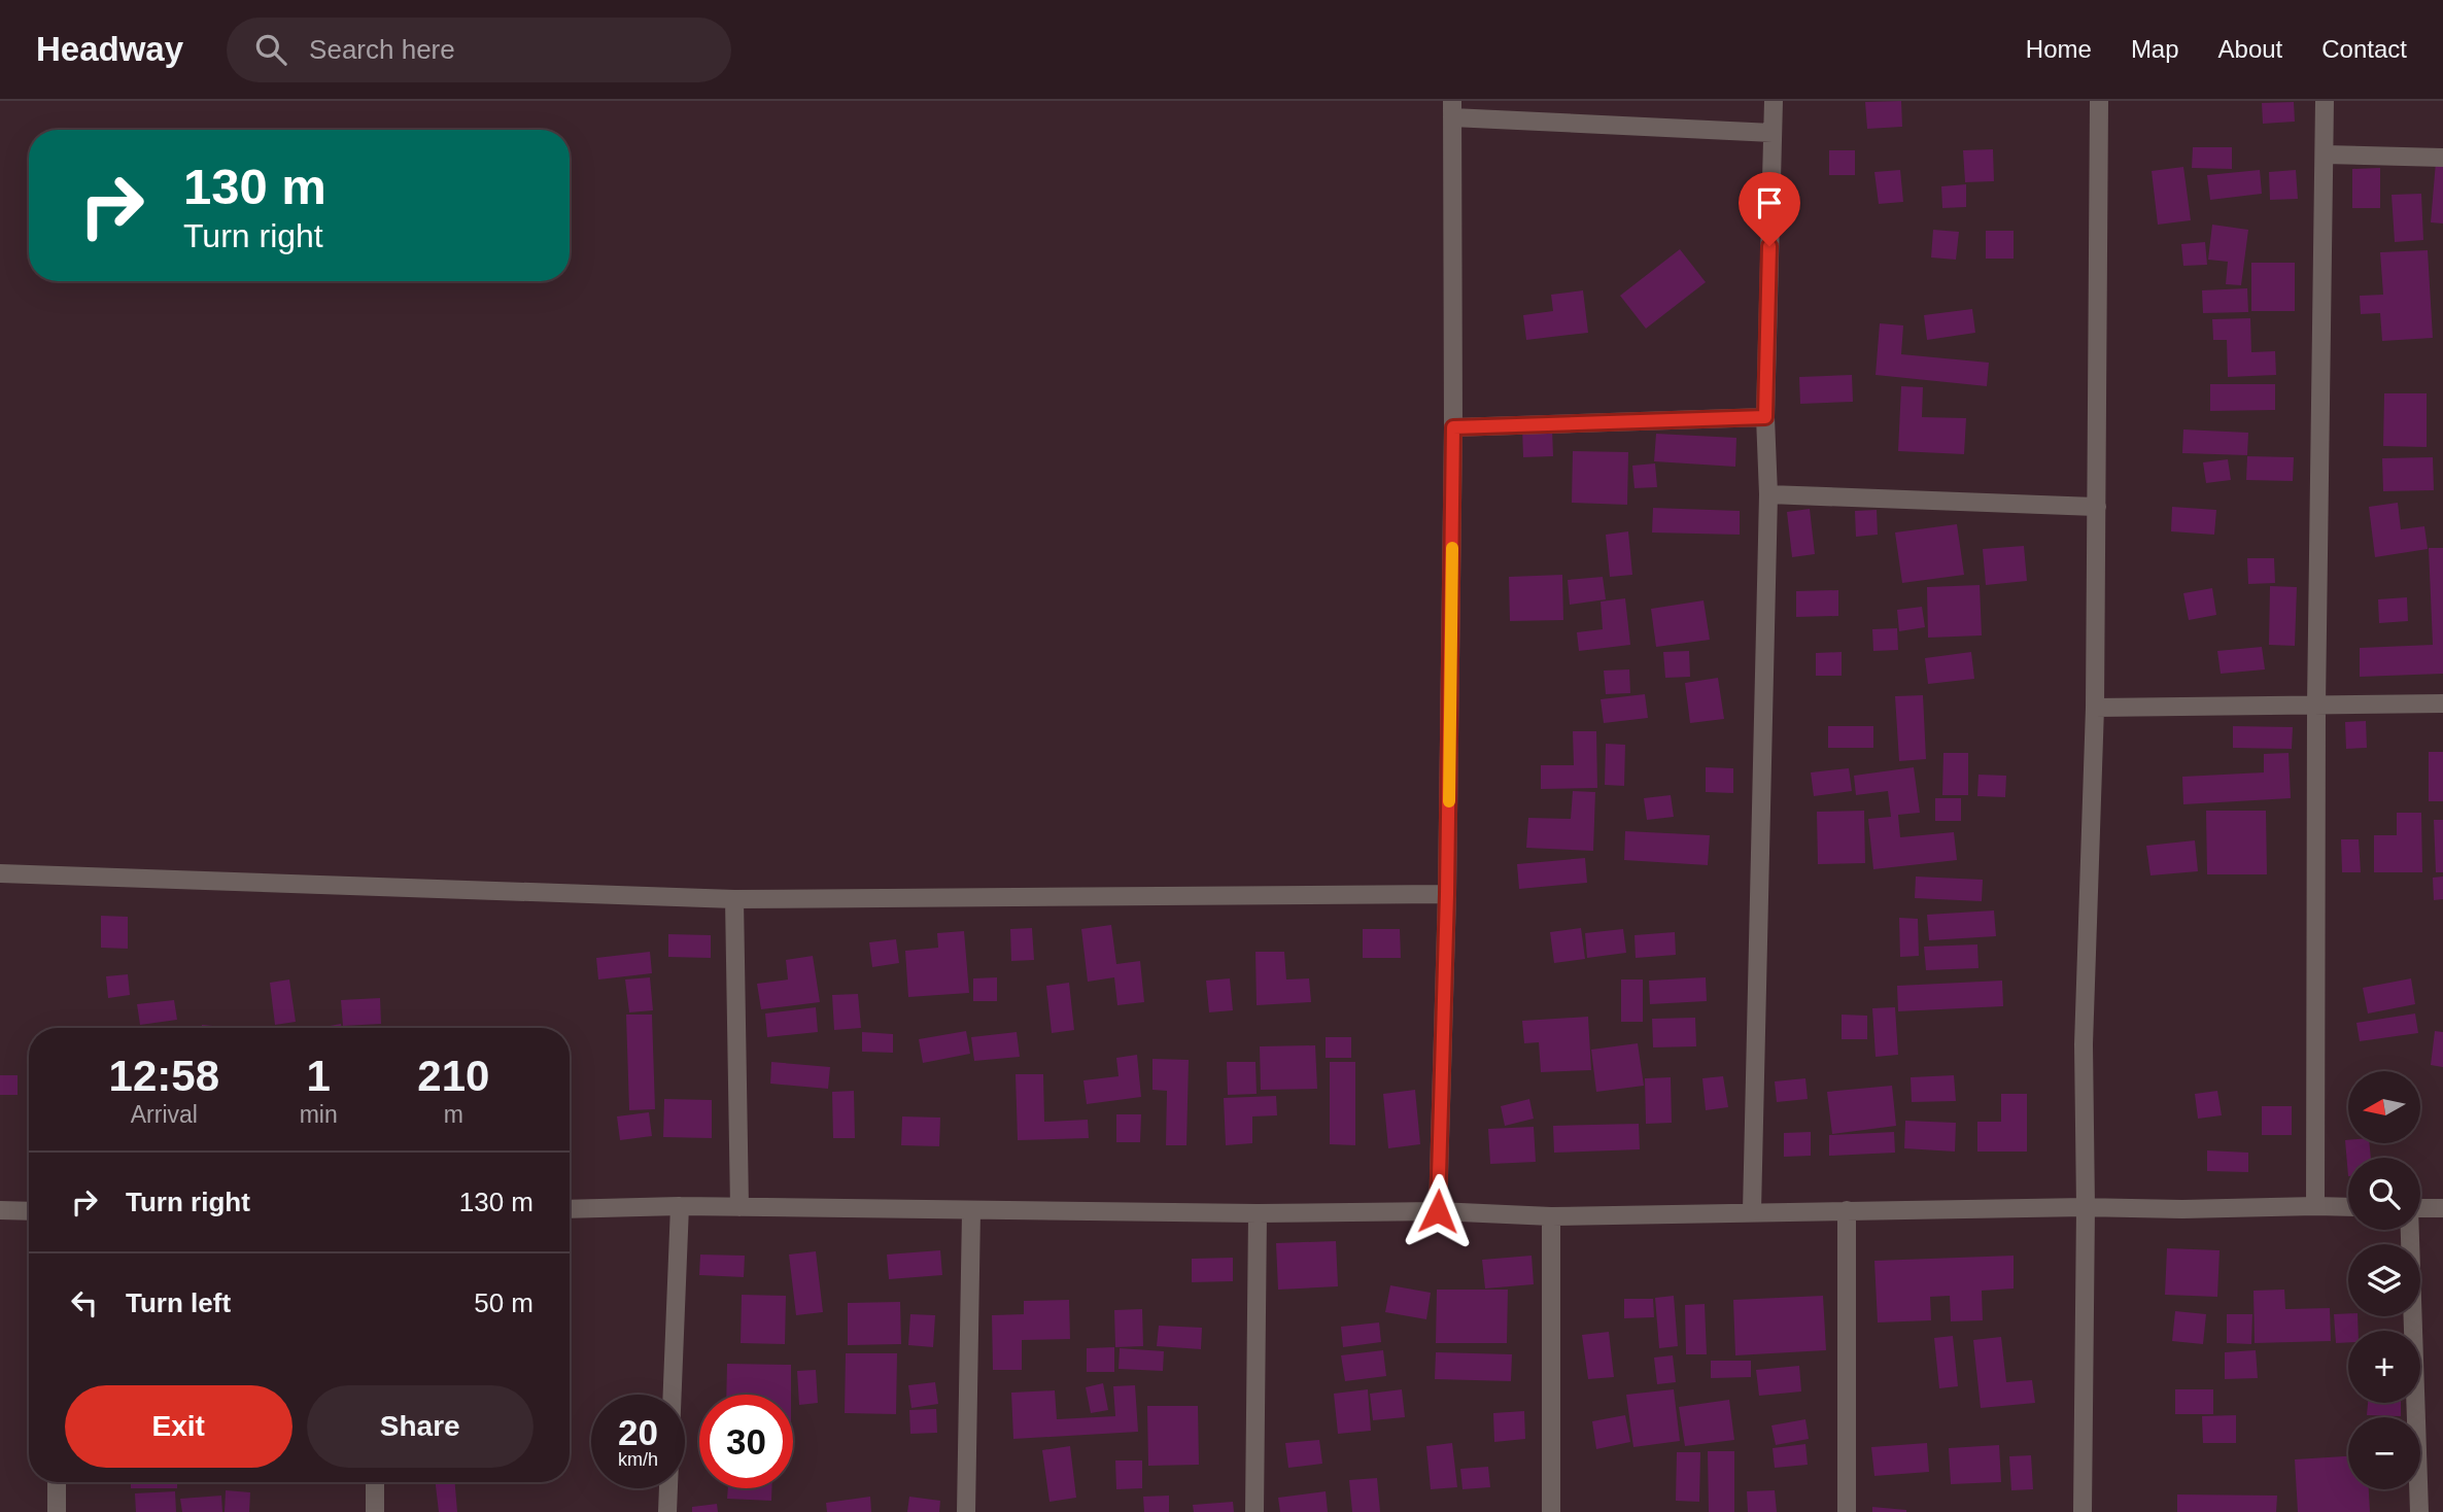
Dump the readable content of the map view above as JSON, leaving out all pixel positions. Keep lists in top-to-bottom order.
{
  "north": "left",
  "page": {
    "header": "Headway",
    "search": "Search here",
    "nav": [
      "Home",
      "Map",
      "About",
      "Contact"
    ],
    "turn": ["130 m", "Turn right"],
    "eta": [
      "12:58",
      "Arrival",
      "1",
      "min",
      "210",
      "m"
    ],
    "map_buttons": ["+", "−"],
    "list": [
      {
        "name": "Turn right",
        "value": "130 m"
      },
      {
        "name": "Turn left",
        "value": "50 m"
      }
    ],
    "buttons": ["Exit", "Share"],
    "speed": "20 km/h",
    "limit": "30"
  }
}
